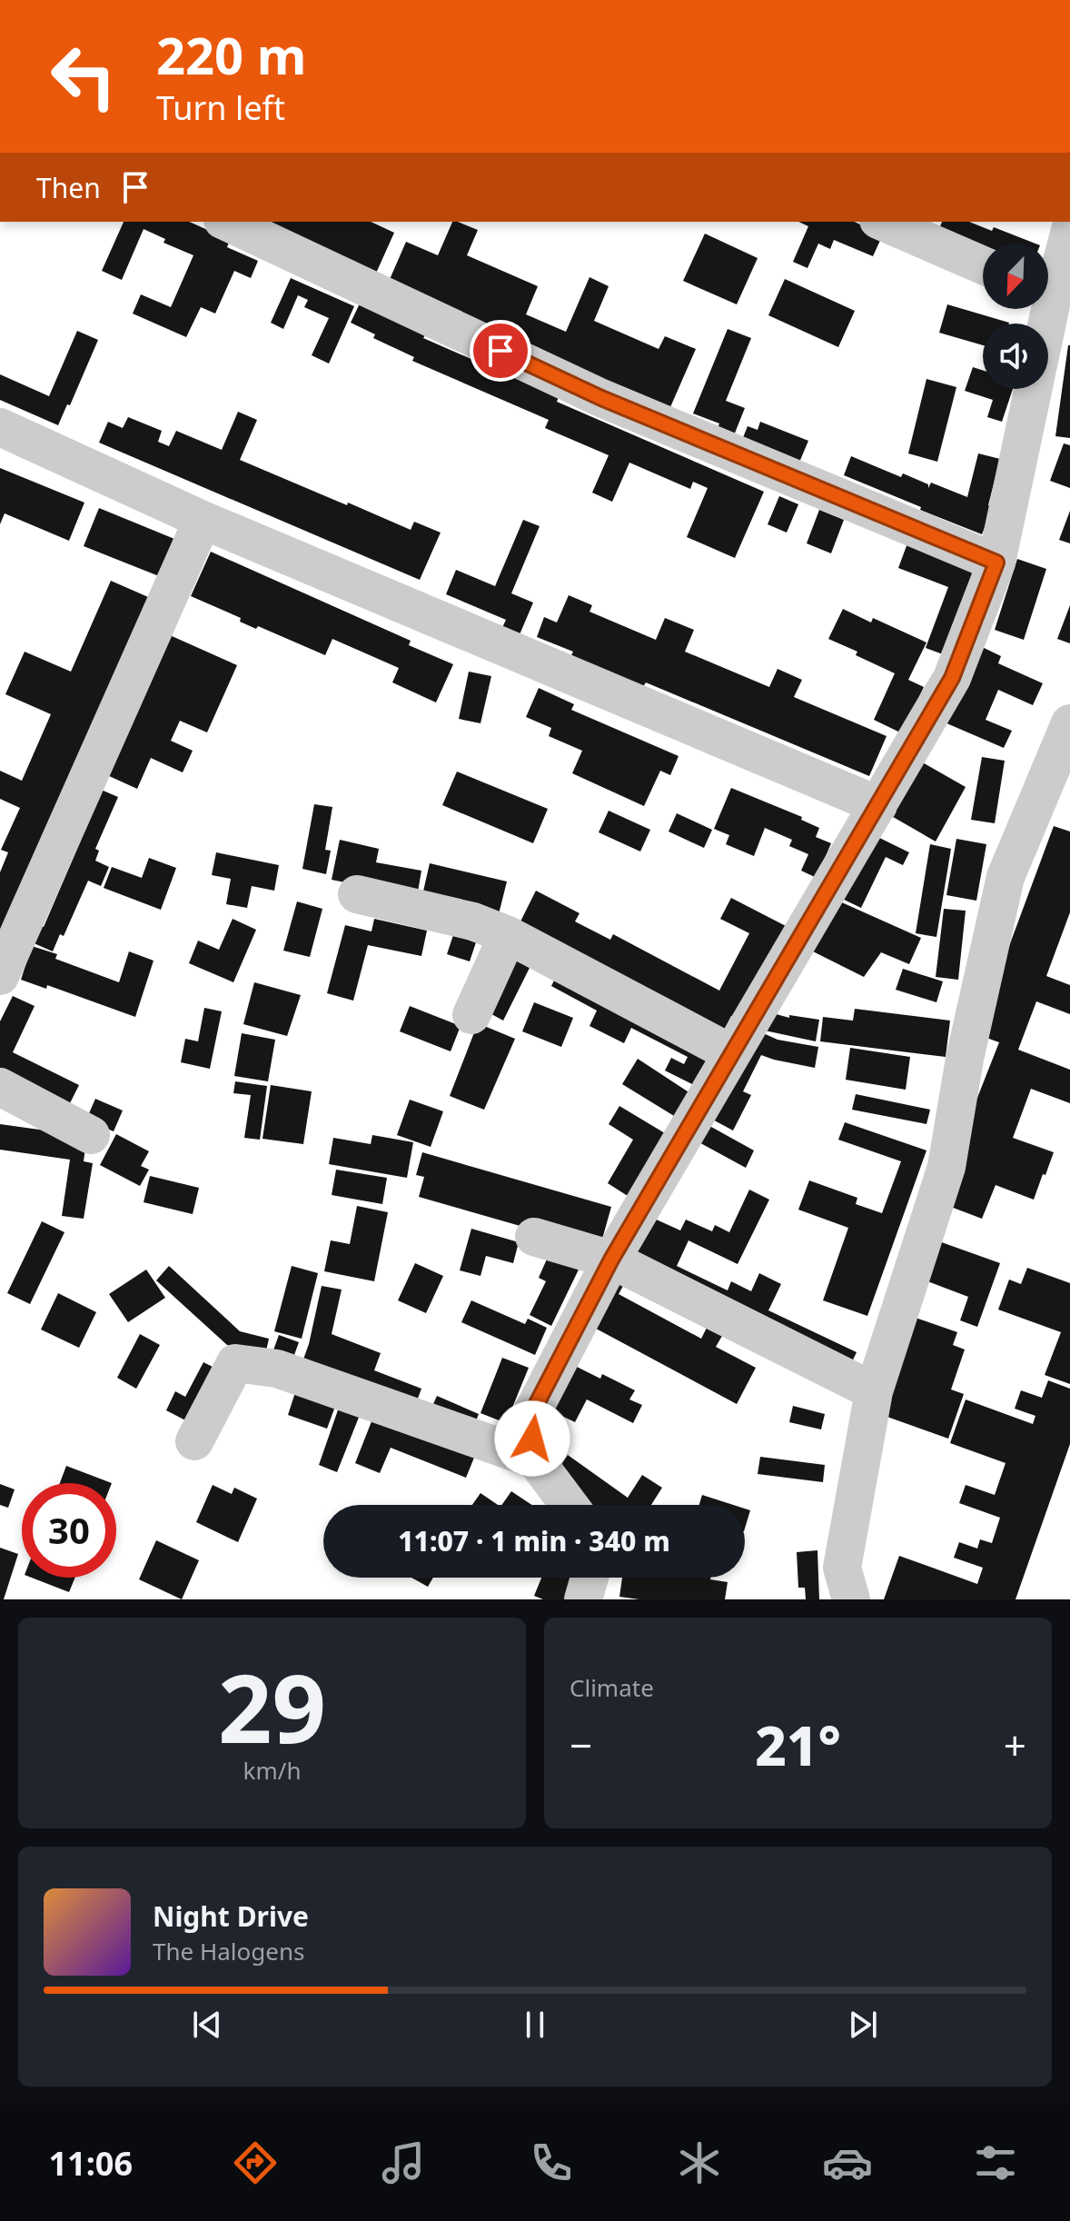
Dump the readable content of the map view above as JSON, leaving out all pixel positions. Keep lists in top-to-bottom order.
{
  "north": "bottom left",
  "page": {
    "turn": ["220 m", "Turn left"],
    "then": "Then",
    "limit": "30",
    "trip": "11:07 · 1 min · 340 m",
    "tile": [
      ["29", "km/h"],
      "Climate"
    ],
    "heat": ["−", "21°", "+"],
    "song": ["Night Drive", "The Halogens"],
    "tabs": "11:06"
  }
}
